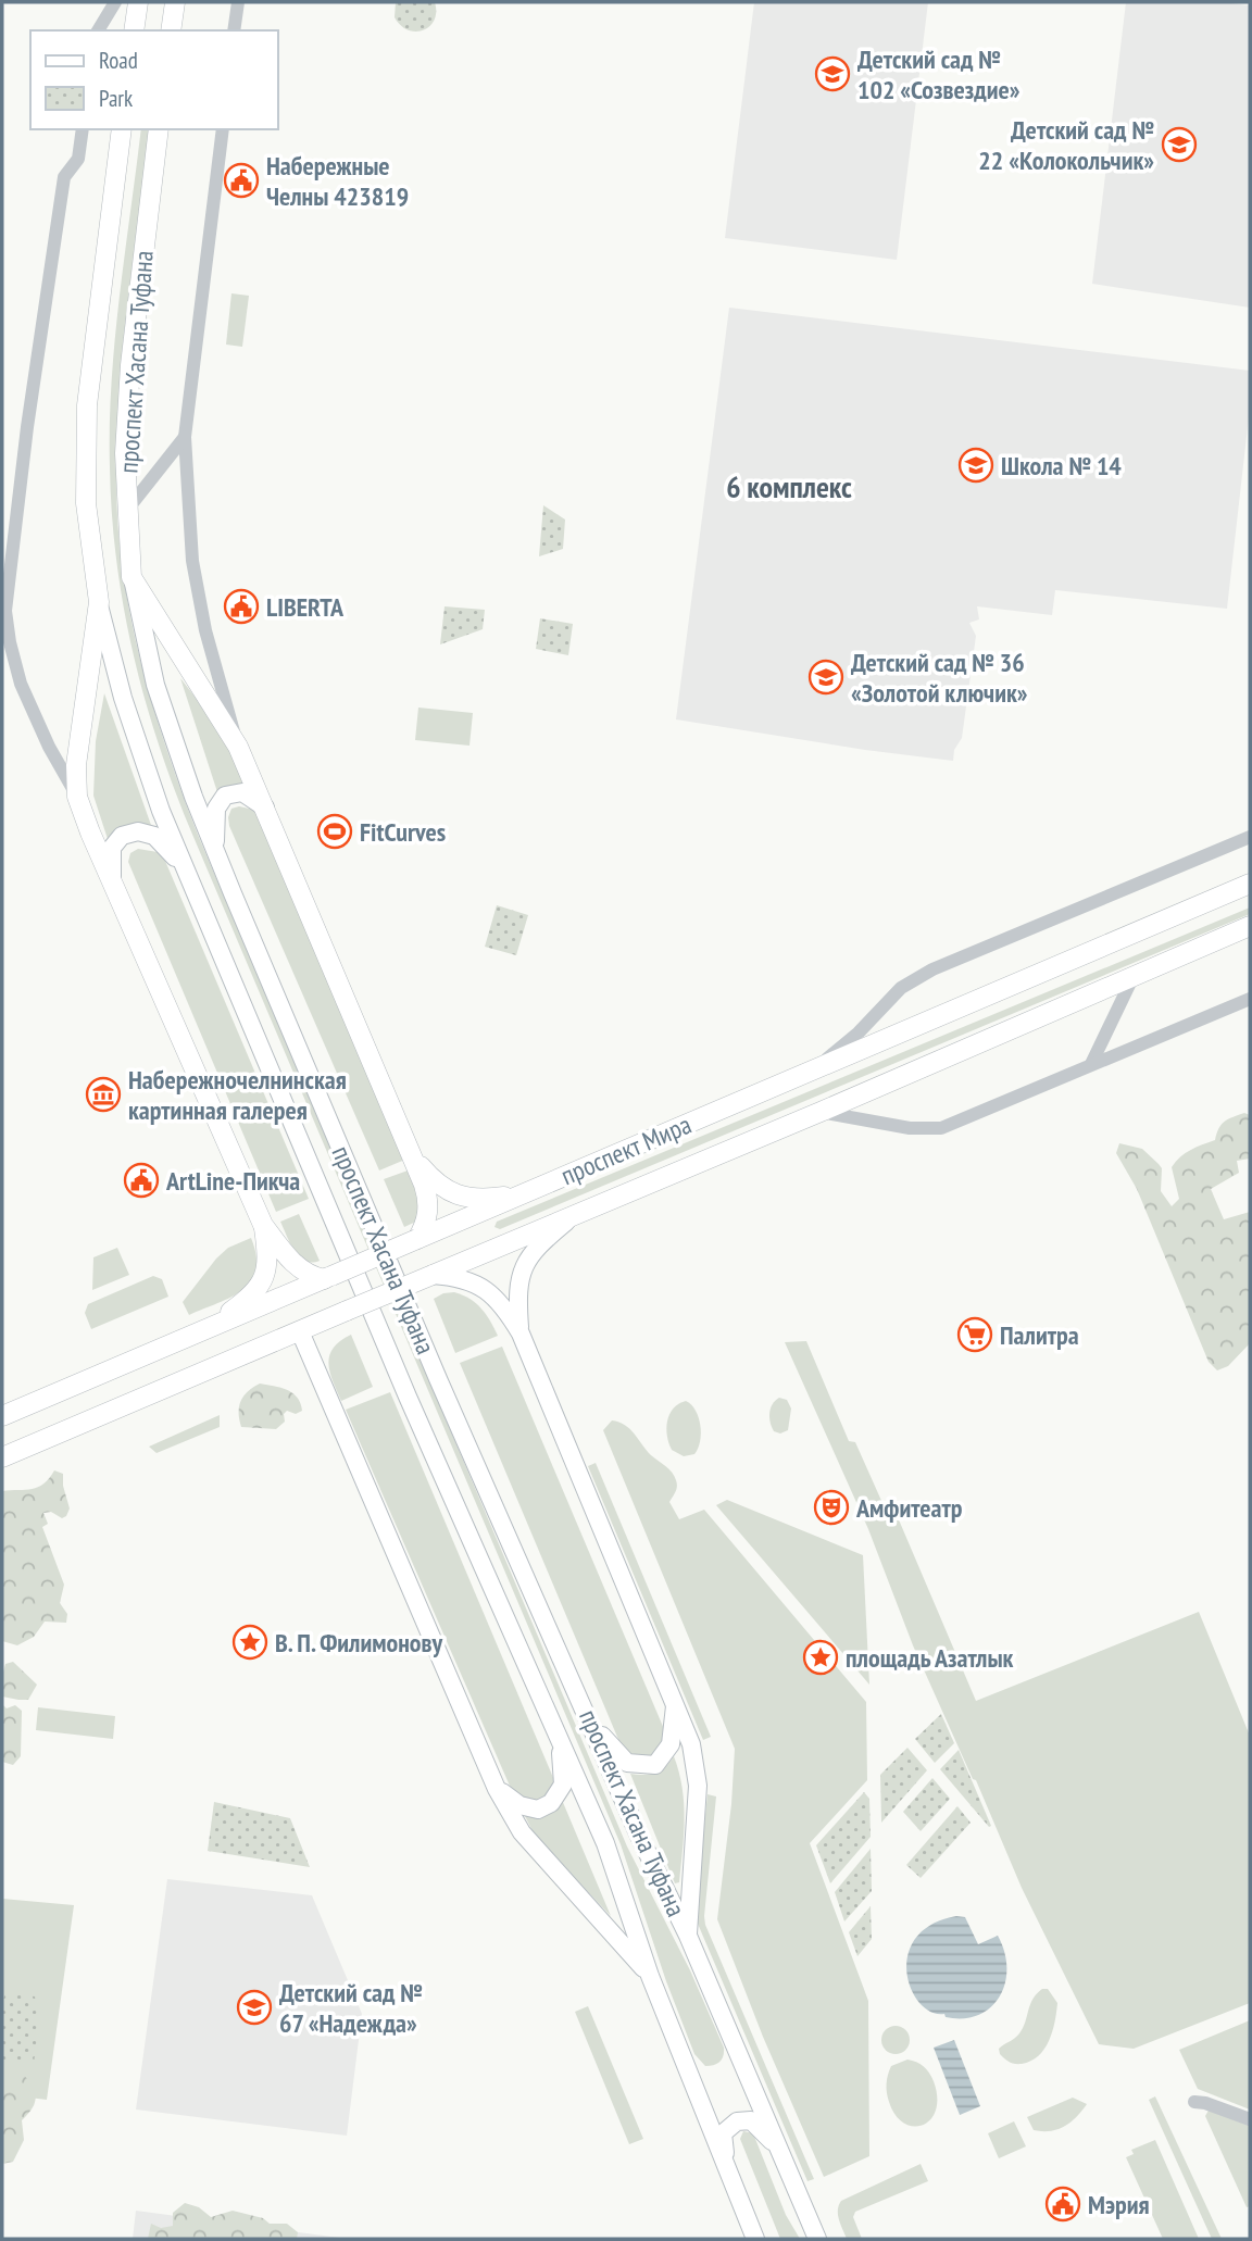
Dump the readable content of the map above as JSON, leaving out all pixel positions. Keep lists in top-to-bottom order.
{
  "streets": {
    "main road": ["проспект Хасана Туфана", "проспект Мира"]
  },
  "districts": ["6 комплекс"],
  "places": {
    "school or university": [
      "Детский сад № 102 «Созвездие»",
      "Детский сад № 22 «Колокольчик»",
      "Школа № 14",
      "Детский сад № 36 «Золотой ключик»",
      "Детский сад № 67 «Надежда»"
    ],
    "public building": [
      "Набережные Челны 423819",
      "LIBERTA",
      "ArtLine-Пикча",
      "Мэрия"
    ],
    "sports": ["FitCurves"],
    "museum": ["Набережночелнинская картинная галерея"],
    "supermarket": ["Палитра"],
    "theatre": ["Амфитеатр"],
    "place": ["В. П. Филимонову", "площадь Азатлык"]
  },
  "legend": ["Road", "Park"]
}
